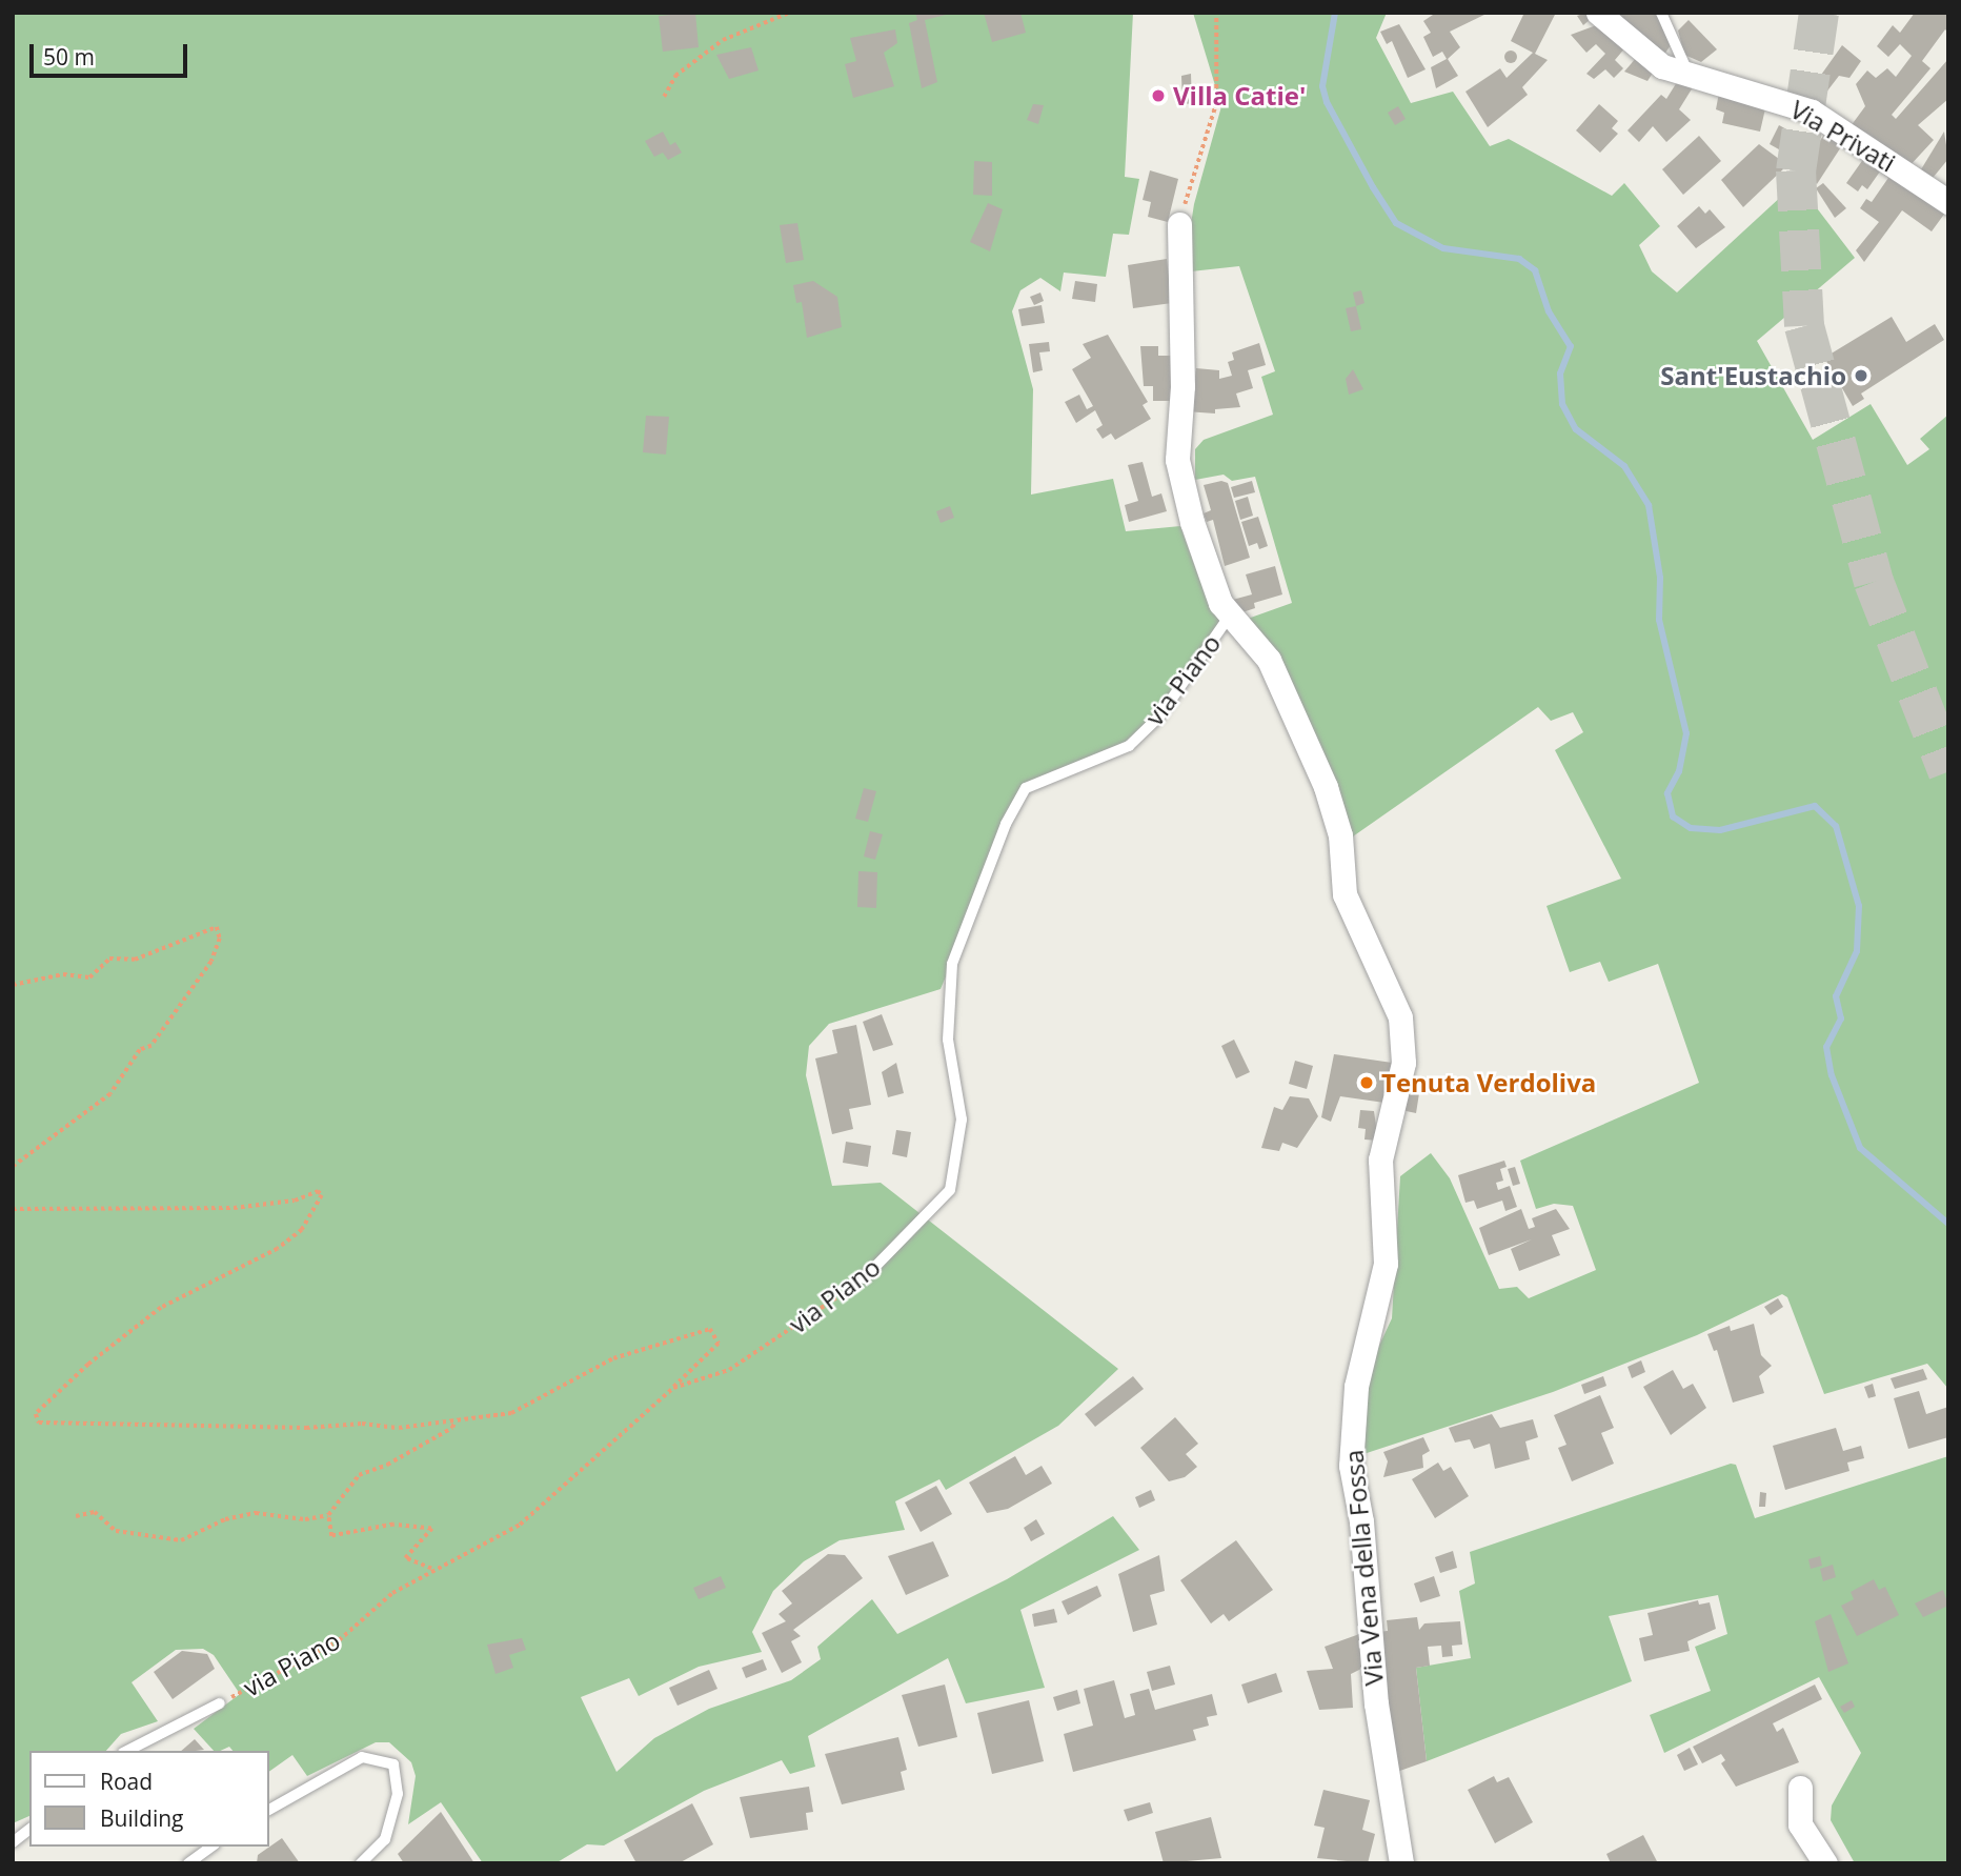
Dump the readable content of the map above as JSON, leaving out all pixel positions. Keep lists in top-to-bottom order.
{
  "streets": {
    "street": ["Via Privati", "Via Vena della Fossa"],
    "lane": ["via Piano"]
  },
  "crossings": [
    ["via Piano", "Via Vena della Fossa"]
  ],
  "places": ["Villa Catie'", "Sant'Eustachio", "Tenuta Verdoliva"],
  "legend": ["Road", "Building"],
  "scale_bar": "50 m"
}
